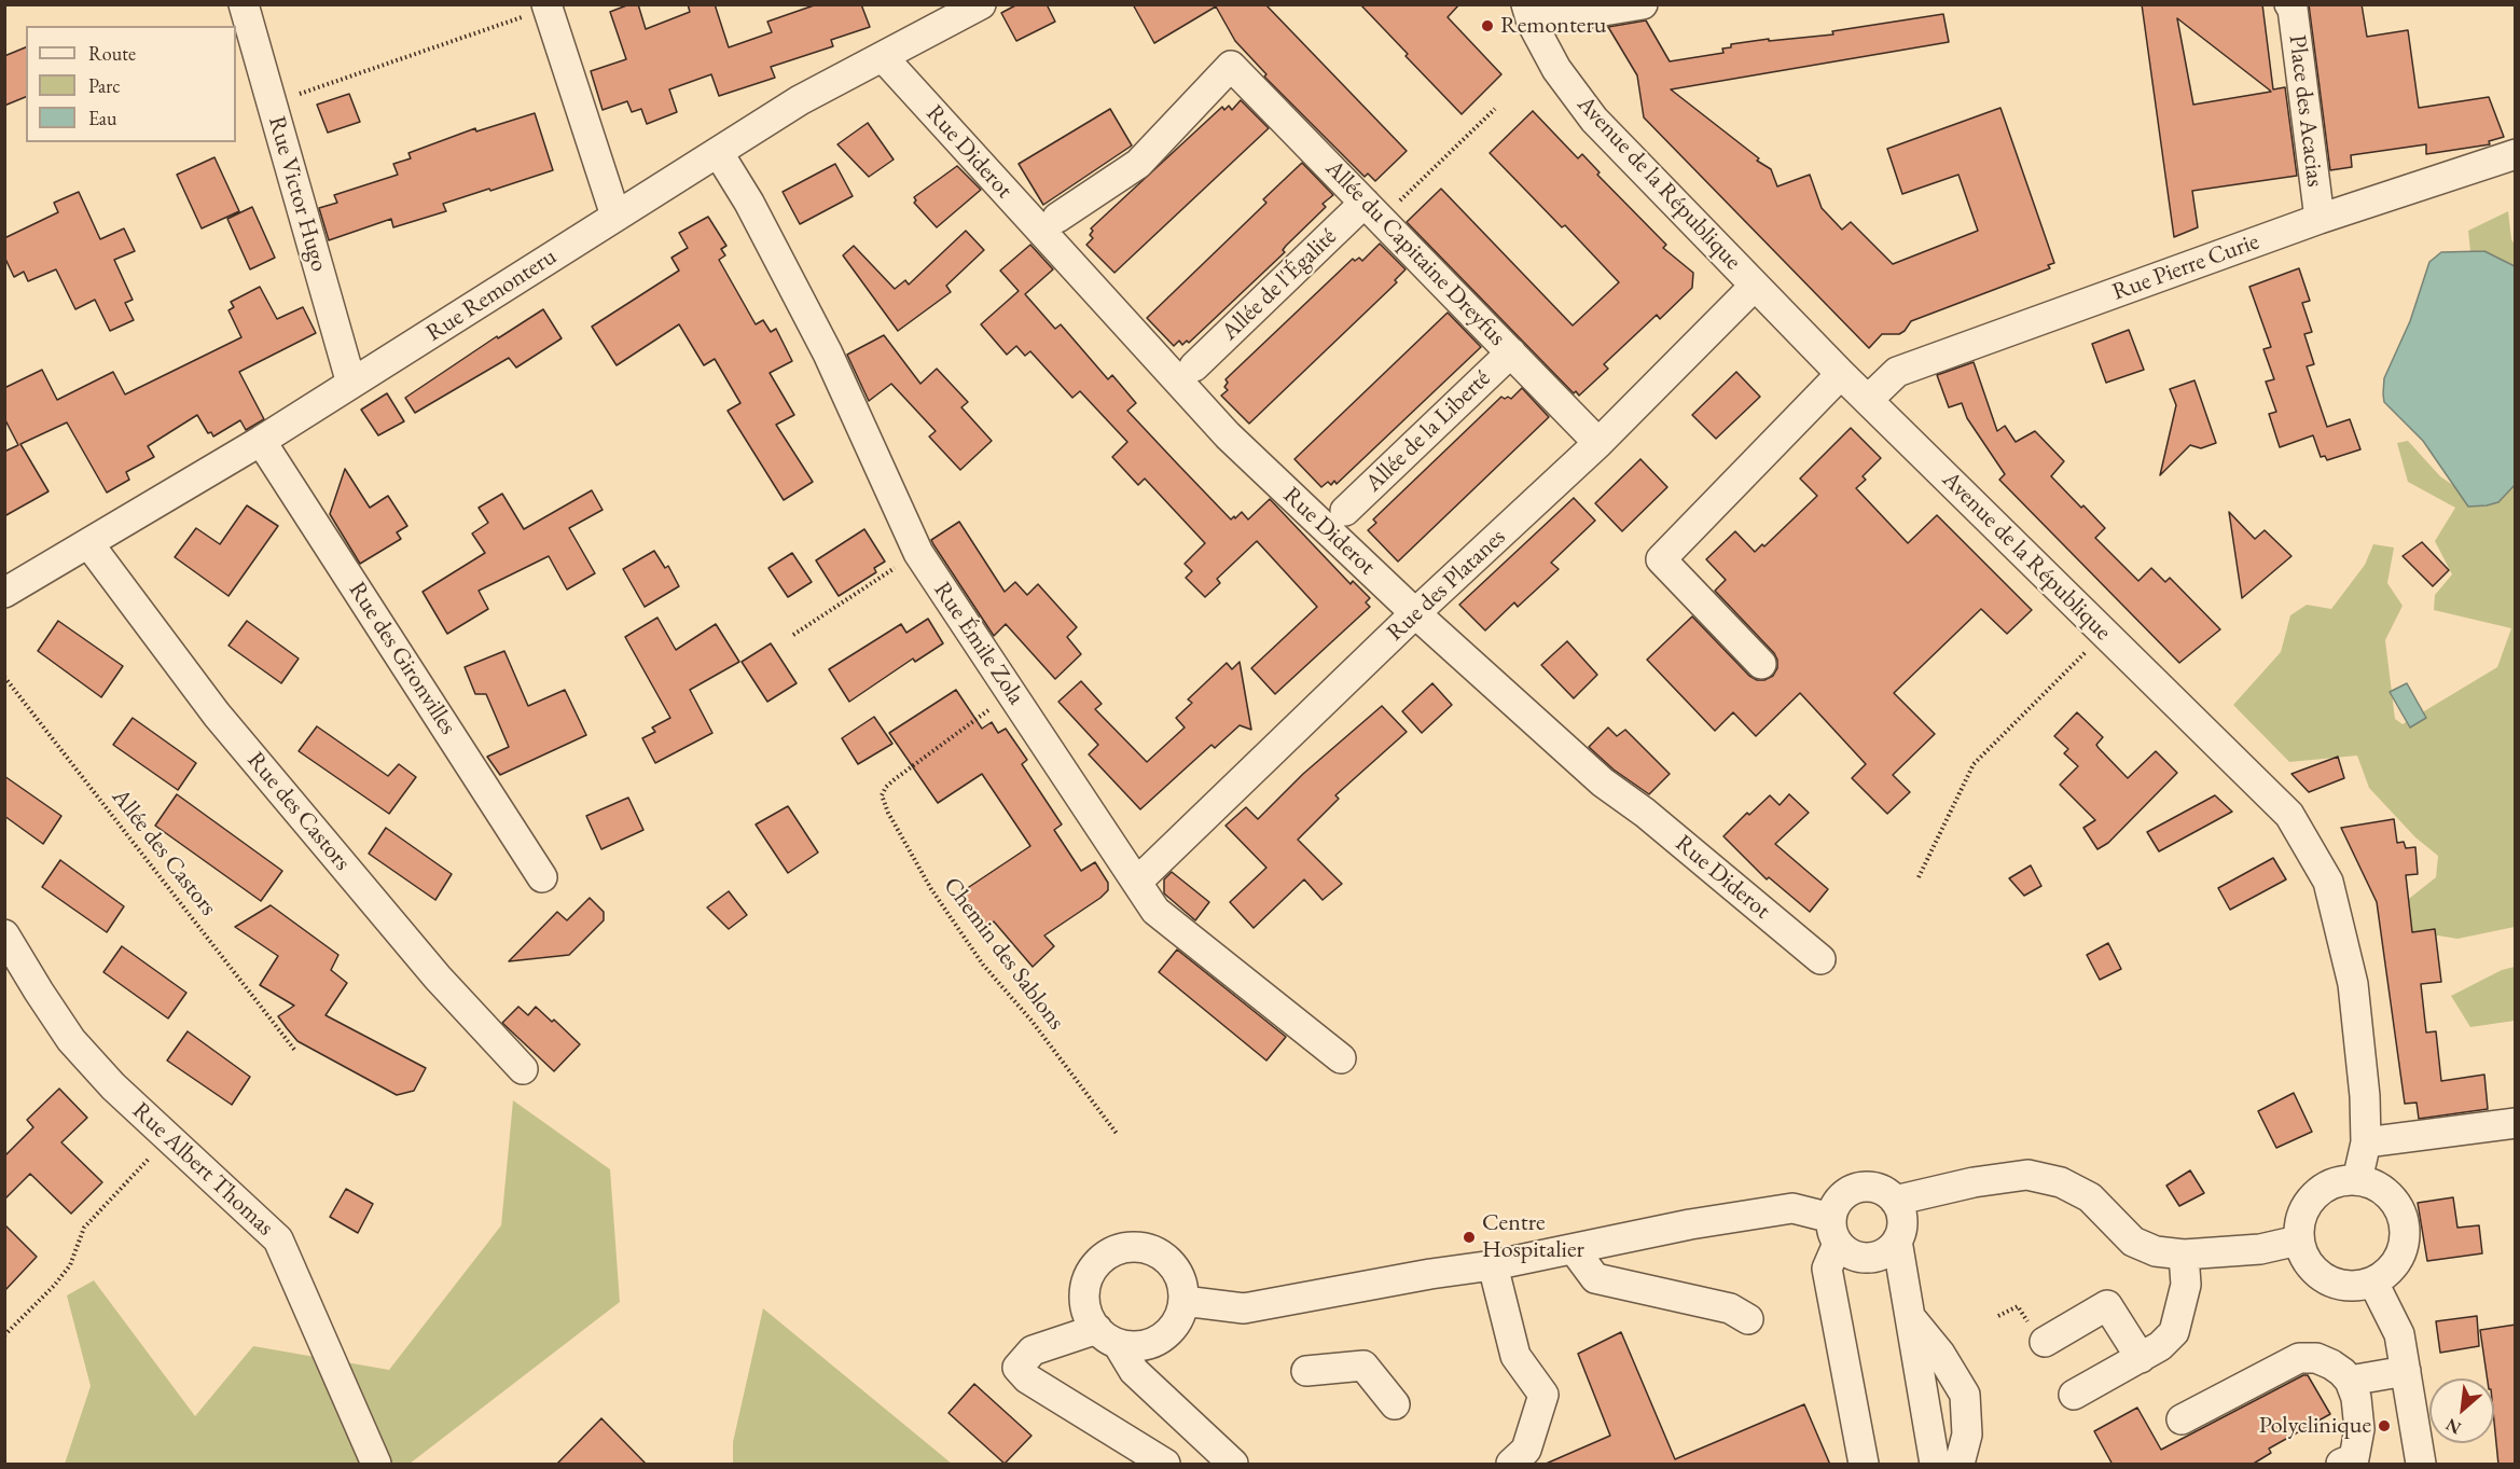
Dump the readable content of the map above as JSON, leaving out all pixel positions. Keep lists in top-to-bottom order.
{
  "streets": {
    "street": [
      "Place des Acacias",
      "Rue Diderot",
      "Avenue de la République",
      "Rue Victor Hugo",
      "Allée du Capitaine Dreyfus",
      "Rue Pierre Curie",
      "Allée de l'Égalité",
      "Rue Remonteru",
      "Allée de la Liberté",
      "Rue des Platanes",
      "Rue Émile Zola",
      "Rue des Gironvilles",
      "Rue des Castors",
      "Rue Albert Thomas"
    ],
    "path": ["Allée des Castors", "Chemin des Sablons"]
  },
  "crossings": [
    ["Place des Acacias", "Rue Pierre Curie"],
    ["Rue Diderot", "Rue Remonteru"],
    ["Rue Diderot", "Rue des Platanes"],
    ["Avenue de la République", "Rue Pierre Curie"],
    ["Avenue de la République", "Rue des Platanes"],
    ["Rue Victor Hugo", "Rue Remonteru"],
    ["Allée du Capitaine Dreyfus", "Allée de l'Égalité"],
    ["Allée du Capitaine Dreyfus", "Allée de la Liberté"],
    ["Allée du Capitaine Dreyfus", "Rue des Platanes"],
    ["Rue Remonteru", "Rue Émile Zola"],
    ["Rue Remonteru", "Rue des Gironvilles"],
    ["Rue Remonteru", "Rue des Castors"],
    ["Rue des Platanes", "Rue Émile Zola"],
    ["Rue Émile Zola", "Chemin des Sablons"]
  ],
  "places": ["Remonteru", "Centre Hospitalier", "Polyclinique"],
  "legend": ["Route", "Parc", "Eau"],
  "north": "bottom left"
}
